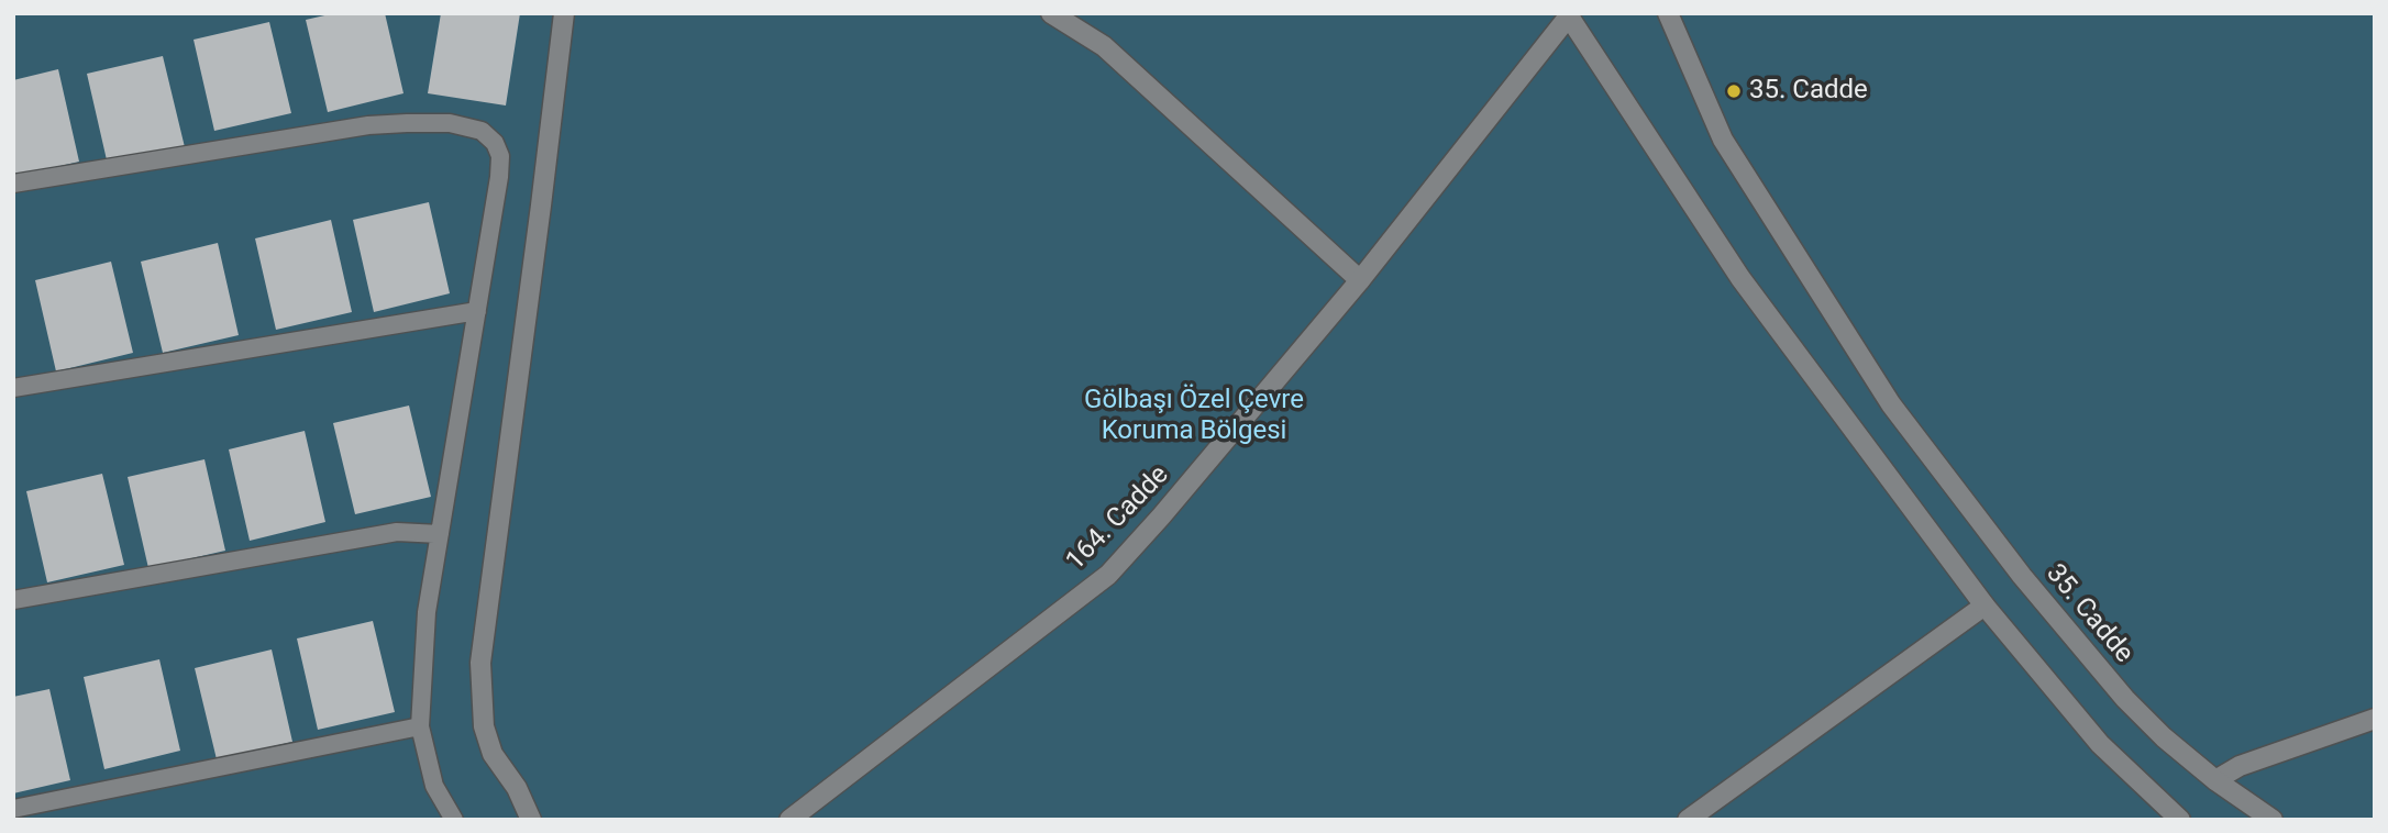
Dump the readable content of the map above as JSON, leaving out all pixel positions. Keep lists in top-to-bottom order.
{
  "streets": {
    "street": ["164. Cadde", "35. Cadde"]
  },
  "parks": ["Gölbaşı Özel Çevre Koruma Bölgesi"],
  "places": ["35. Cadde"]
}
